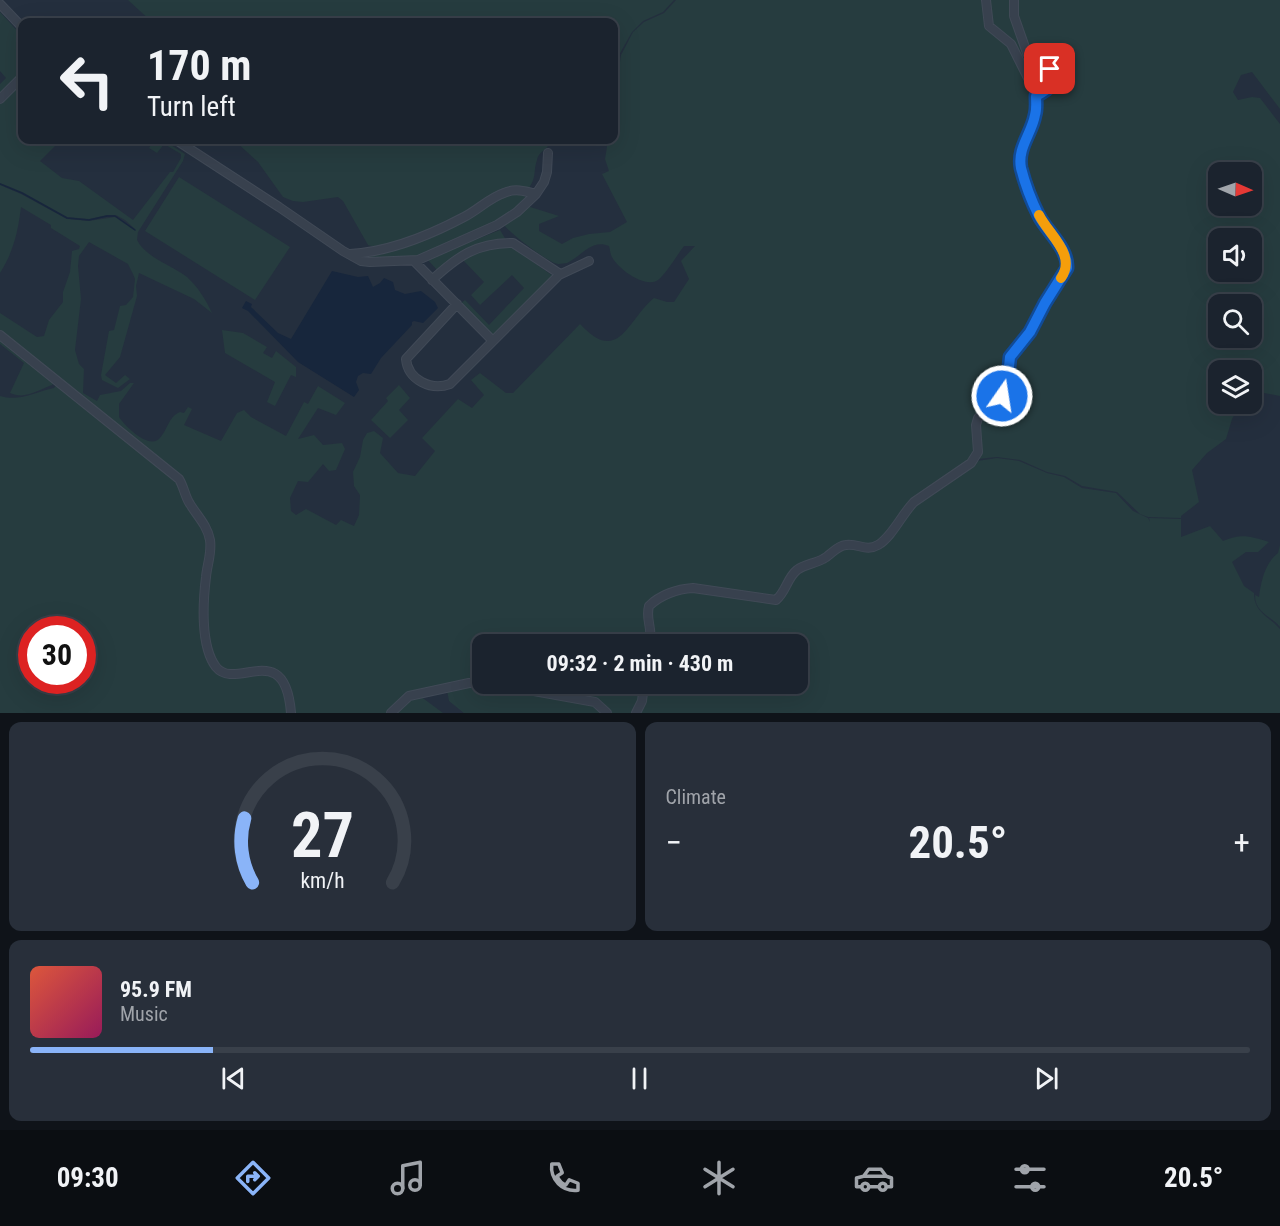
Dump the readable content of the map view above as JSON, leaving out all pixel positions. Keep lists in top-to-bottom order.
{
  "north": "right",
  "page": {
    "turn": ["170 m", "Turn left"],
    "limit": "30",
    "trip": "09:32 · 2 min · 430 m",
    "tile": "Climate",
    "heat": ["−", "20.5°", "+"],
    "song": ["95.9 FM", "Music"],
    "tabs": ["09:30", "20.5°"],
    "gauge": ["27", "km/h"]
  }
}
